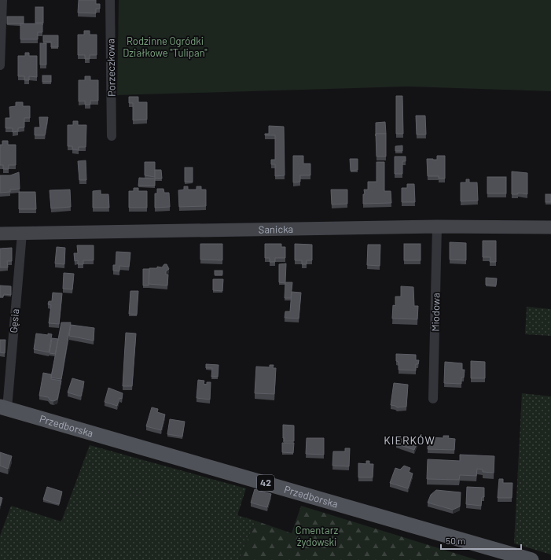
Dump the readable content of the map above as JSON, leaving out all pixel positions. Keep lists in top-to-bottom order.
{
  "streets": {
    "main road": ["Przedborska", "42"],
    "street": [
      "Porzeczkowa",
      "Sanicka",
      "Miodowa",
      "Gęsia"
    ]
  },
  "crossings": [
    ["Sanicka", "Miodowa"],
    ["Sanicka", "Gęsia"],
    ["Gęsia", "Przedborska"]
  ],
  "districts": ["KIERKÓW"],
  "parks": ["Rodzinne Ogródki Działkowe \"Tulipan\"", "Cmentarz żydowski"],
  "scale_bar": "50 m"
}
